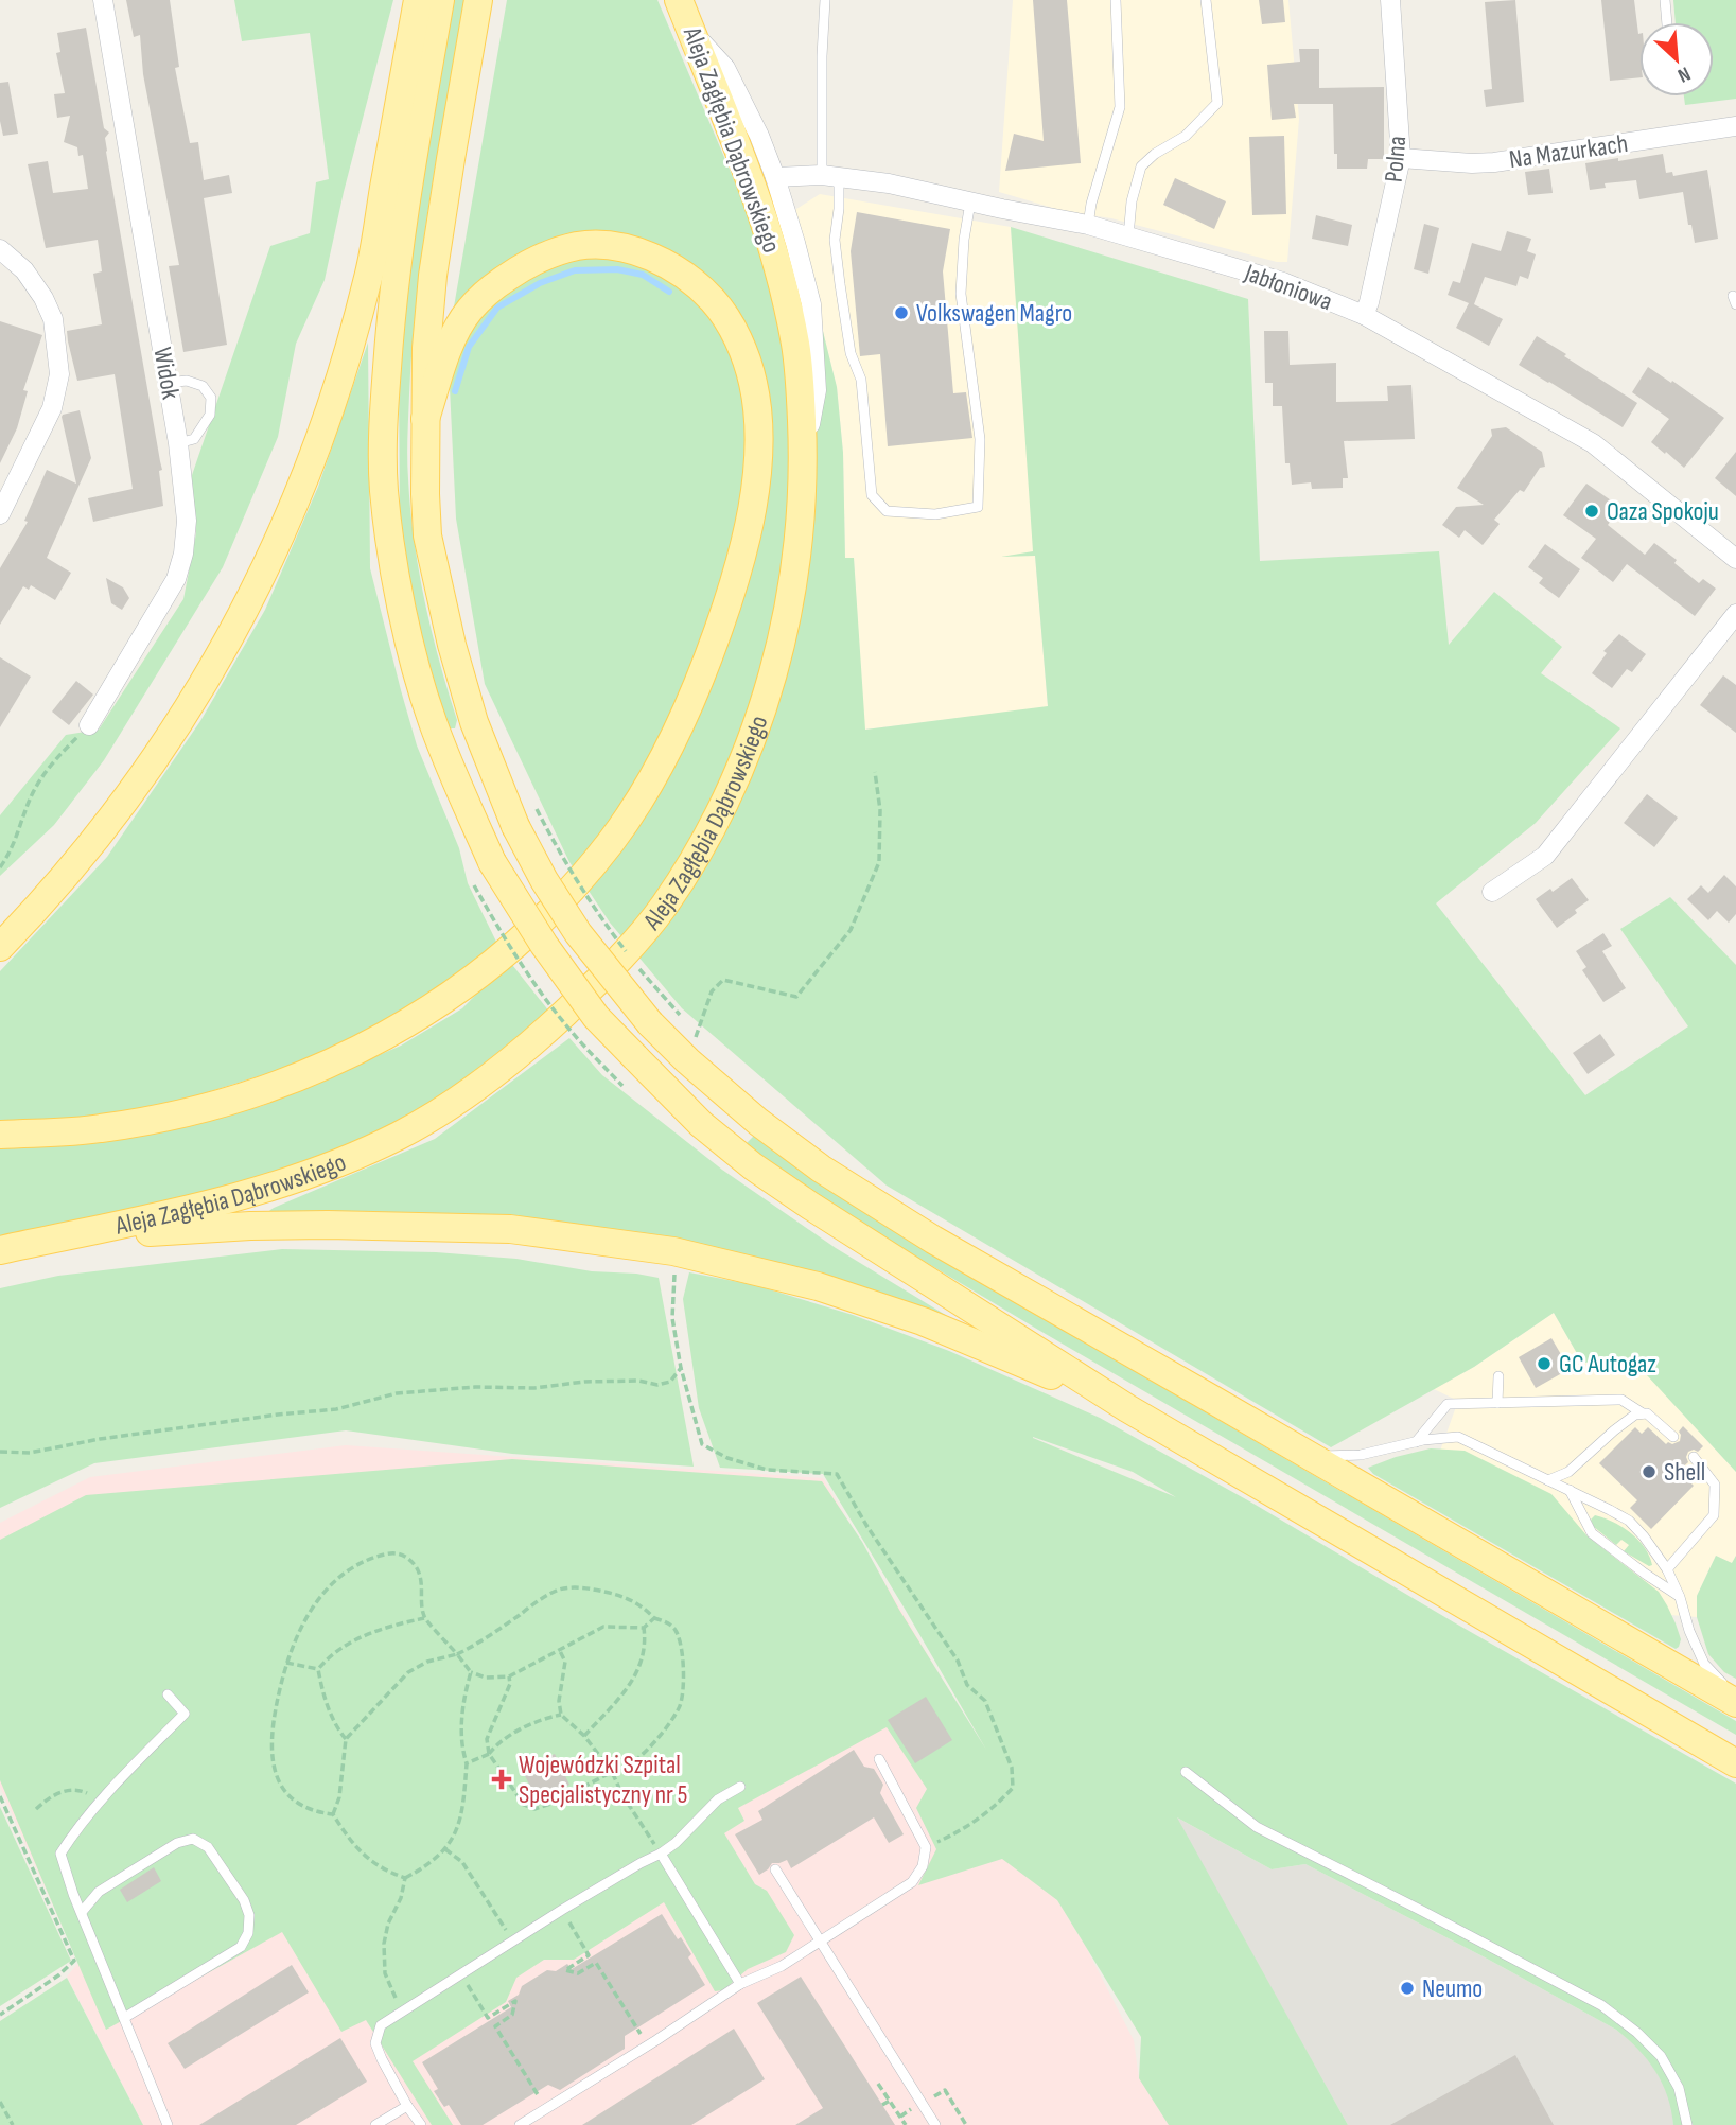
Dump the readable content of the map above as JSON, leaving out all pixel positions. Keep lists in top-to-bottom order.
{
  "streets": {
    "main road": ["Aleja Zagłębia Dąbrowskiego"],
    "street": [
      "Na Mazurkach",
      "Polna",
      "Jabłoniowa",
      "Widok"
    ]
  },
  "crossings": [
    ["Na Mazurkach", "Polna"],
    ["Polna", "Jabłoniowa"]
  ],
  "places": {
    "other": [
      "Volkswagen Magro",
      "Oaza Spokoju",
      "GC Autogaz",
      "Shell",
      "Neumo"
    ],
    "health": ["Wojewódzki Szpital Specjalistyczny nr 5"]
  },
  "north": "bottom right"
}
